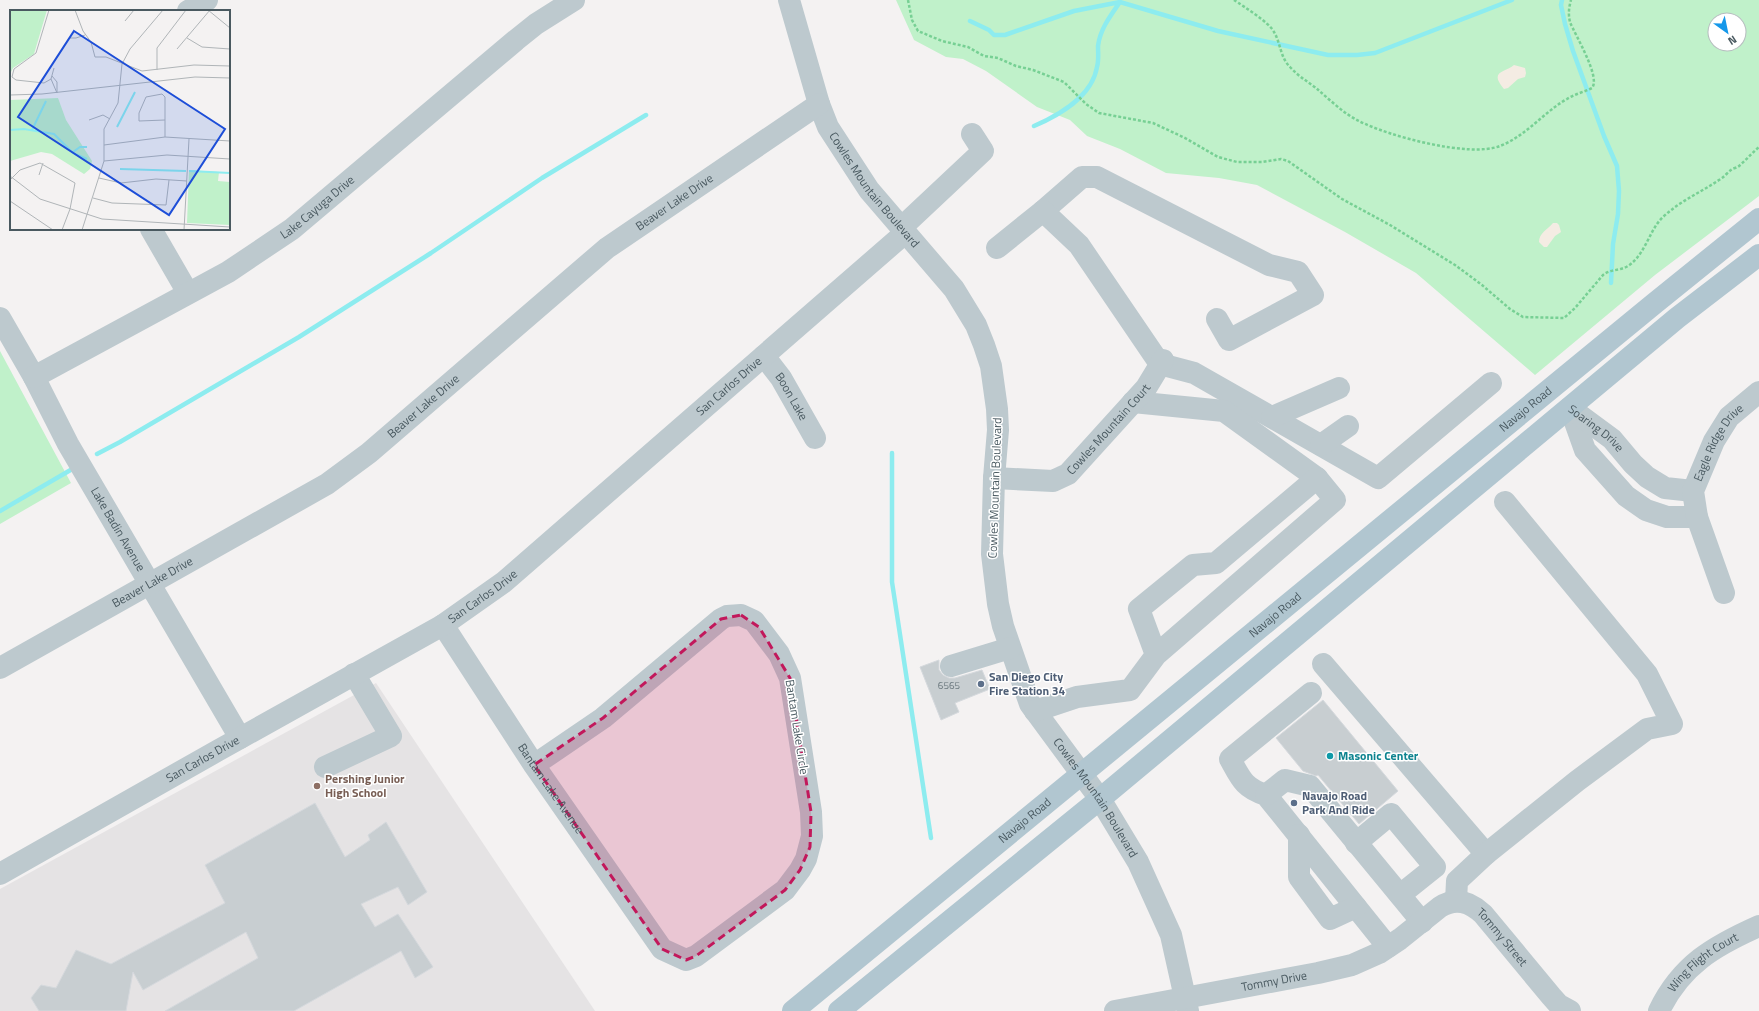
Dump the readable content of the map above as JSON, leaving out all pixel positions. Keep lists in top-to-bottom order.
{
  "streets": {
    "main road": ["Navajo Road"],
    "street": [
      "Cowles Mountain Boulevard",
      "Beaver Lake Drive",
      "Lake Cayuga Drive",
      "San Carlos Drive",
      "Boon Lake",
      "Cowles Mountain Court",
      "Soaring Drive",
      "Eagle Ridge Drive",
      "Lake Badin Avenue",
      "Bantam Lake Circle",
      "Bantam Lake Avenue",
      "Tommy Street",
      "Wing Flight Court",
      "Tommy Drive"
    ]
  },
  "crossings": [
    ["Cowles Mountain Boulevard", "Beaver Lake Drive"],
    ["Cowles Mountain Boulevard", "San Carlos Drive"],
    ["Cowles Mountain Boulevard", "Navajo Road"],
    ["Cowles Mountain Boulevard", "Cowles Mountain Court"],
    ["Cowles Mountain Boulevard", "Tommy Drive"],
    ["Beaver Lake Drive", "Lake Badin Avenue"],
    ["Lake Cayuga Drive", "Lake Badin Avenue"],
    ["San Carlos Drive", "Boon Lake"],
    ["San Carlos Drive", "Lake Badin Avenue"],
    ["San Carlos Drive", "Bantam Lake Avenue"],
    ["Soaring Drive", "Eagle Ridge Drive"],
    ["Bantam Lake Circle", "Bantam Lake Avenue"]
  ],
  "places": [
    "San Diego City Fire Station 34",
    "Masonic Center",
    "Pershing Junior High School",
    "Navajo Road Park And Ride"
  ],
  "house_numbers": ["6565"],
  "north": "bottom right"
}
